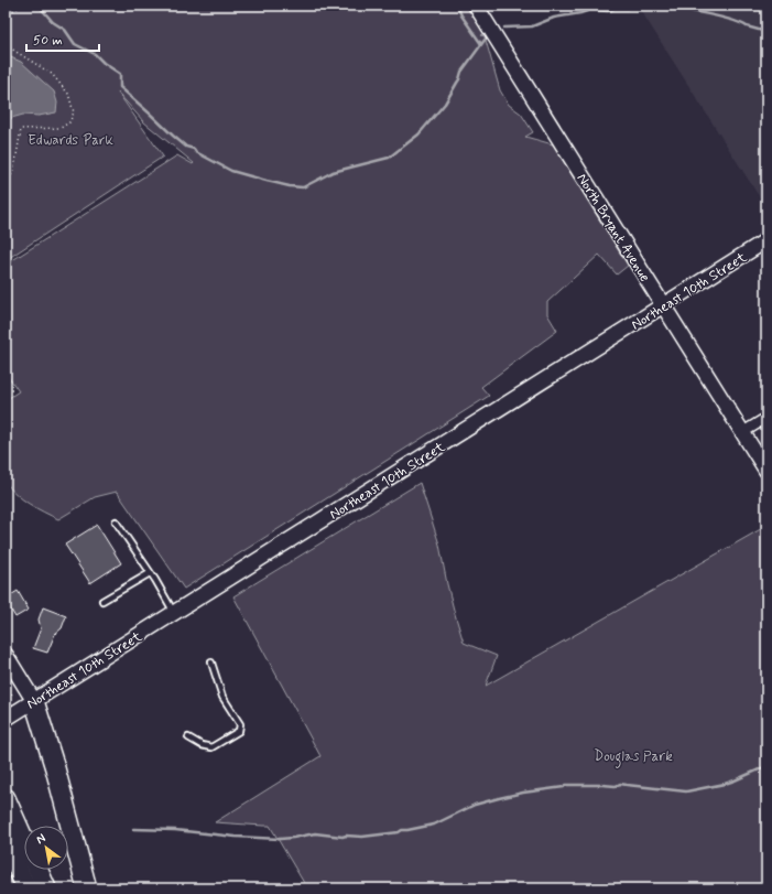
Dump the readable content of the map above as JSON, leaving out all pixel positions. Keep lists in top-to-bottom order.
{
  "streets": {
    "main road": ["North Bryant Avenue", "Northeast 10th Street"]
  },
  "crossings": [
    ["North Bryant Avenue", "Northeast 10th Street"]
  ],
  "parks": ["Edwards Park", "Douglas Park"],
  "scale_bar": "50 m",
  "north": "top left"
}
